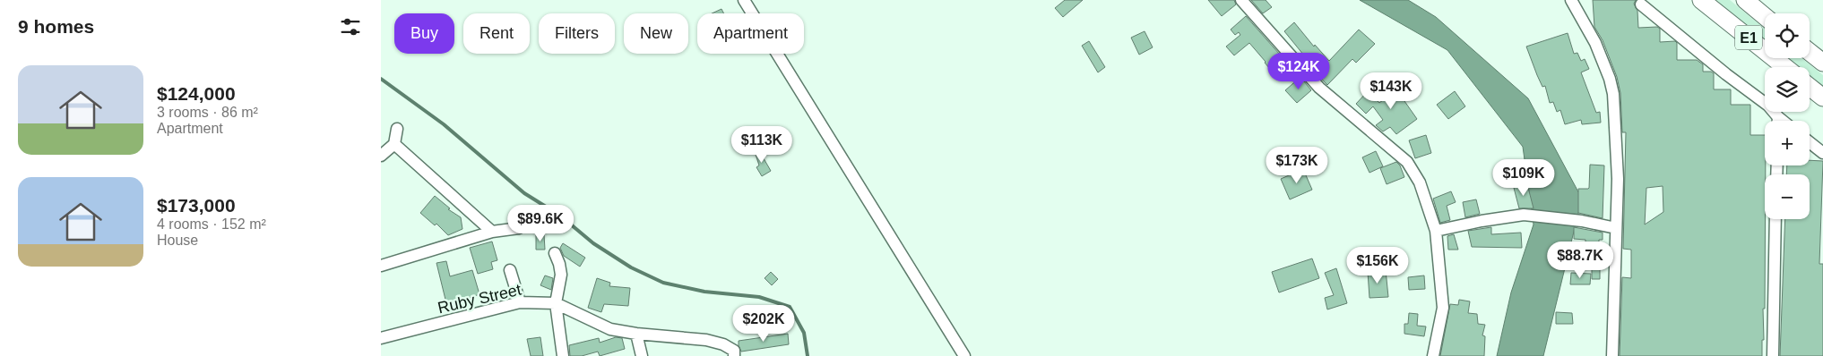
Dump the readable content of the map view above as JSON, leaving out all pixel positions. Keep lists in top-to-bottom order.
{
  "streets": {
    "highway": ["E1"],
    "street": ["Ruby Street"]
  },
  "page": {
    "heading": "9 homes",
    "map_buttons": ["+", "−"],
    "chip": [
      "Buy",
      "Rent",
      "Filters",
      "New",
      "Apartment"
    ],
    "price": [
      "$124K",
      "$143K",
      "$113K",
      "$173K",
      "$109K",
      "$89.6K",
      "$88.7K",
      "$156K",
      "$202K"
    ],
    "list": [
      {
        "name": "$124,000",
        "note": "3 rooms · 86 m² · Apartment"
      },
      {
        "name": "$173,000",
        "note": "4 rooms · 152 m² · House"
      }
    ]
  }
}
